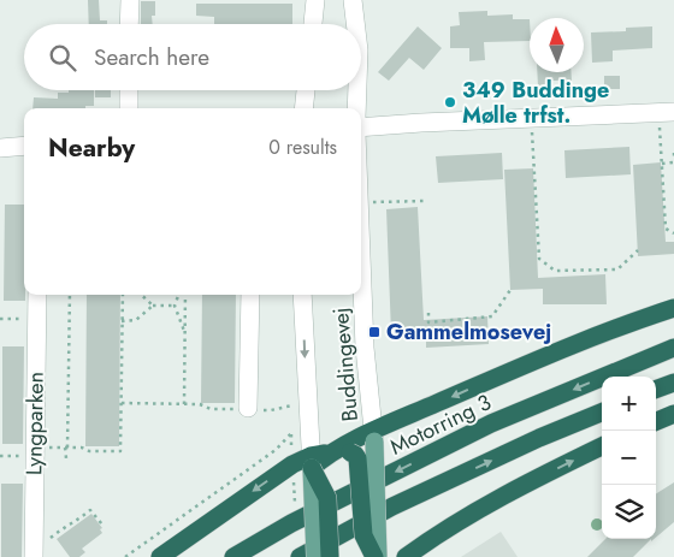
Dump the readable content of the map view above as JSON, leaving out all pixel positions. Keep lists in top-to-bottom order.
{
  "streets": {
    "highway": ["Motorring 3"],
    "main road": ["Buddingevej"],
    "street": ["Lyngparken"]
  },
  "places": {
    "other": ["349 Buddinge Mølle trfst."],
    "transit": ["Gammelmosevej"]
  },
  "north": "top",
  "page": {
    "search": "Search here",
    "heading": ["Nearby", "0 results"],
    "map_buttons": ["+", "−"]
  }
}
